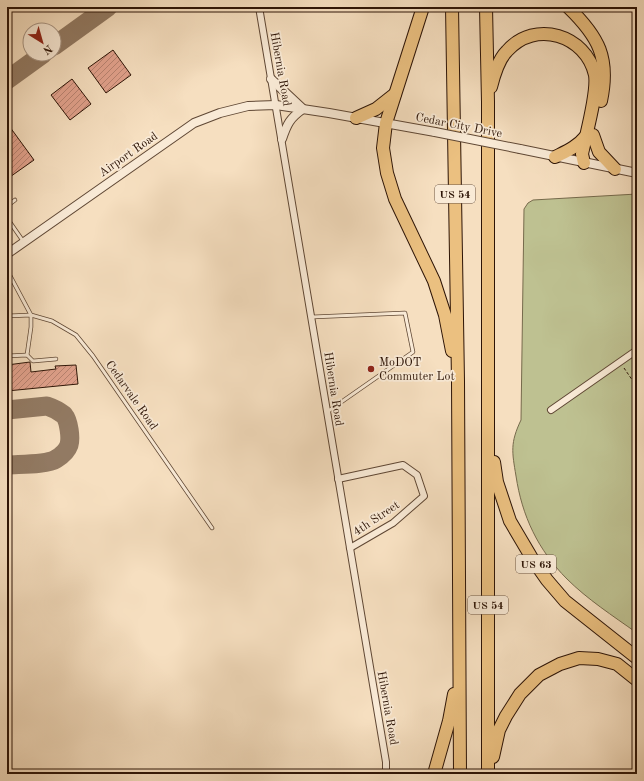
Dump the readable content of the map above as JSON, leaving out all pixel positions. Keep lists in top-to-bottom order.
{
  "streets": {
    "highway": ["US 54", "US 63"],
    "street": [
      "Hibernia Road",
      "Cedar City Drive",
      "Airport Road",
      "4th Street"
    ],
    "lane": ["Cedarvale Road"]
  },
  "crossings": [
    ["Hibernia Road", "Cedar City Drive"],
    ["Hibernia Road", "Airport Road"],
    ["Hibernia Road", "4th Street"],
    ["Cedar City Drive", "Airport Road"],
    ["US 54", "US 63"]
  ],
  "places": ["MoDOT Commuter Lot"],
  "north": "bottom right"
}
